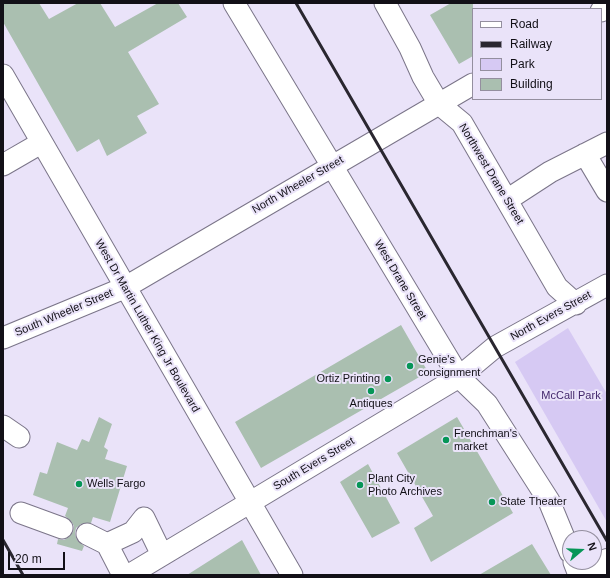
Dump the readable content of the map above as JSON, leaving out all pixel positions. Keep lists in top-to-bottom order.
{
  "streets": {
    "street": [
      "Northwest Drane Street",
      "North Wheeler Street",
      "West Drane Street",
      "South Wheeler Street",
      "North Evers Street",
      "West Dr Martin Luther King Jr Boulevard",
      "South Evers Street"
    ]
  },
  "crossings": [
    ["Northwest Drane Street", "North Wheeler Street"],
    ["Northwest Drane Street", "North Evers Street"],
    ["North Wheeler Street", "West Drane Street"],
    ["North Wheeler Street", "South Wheeler Street"],
    ["North Wheeler Street", "West Dr Martin Luther King Jr Boulevard"],
    ["West Drane Street", "South Evers Street"],
    ["South Wheeler Street", "West Dr Martin Luther King Jr Boulevard"],
    ["North Evers Street", "South Evers Street"],
    ["West Dr Martin Luther King Jr Boulevard", "South Evers Street"]
  ],
  "parks": ["McCall Park"],
  "places": [
    "Genie's consignment",
    "Ortiz Printing",
    "Antiques",
    "Frenchman's market",
    "Wells Fargo",
    "Plant City Photo Archives",
    "State Theater"
  ],
  "legend": [
    "Road",
    "Railway",
    "Park",
    "Building"
  ],
  "scale_bar": "20 m",
  "north": "right"
}
